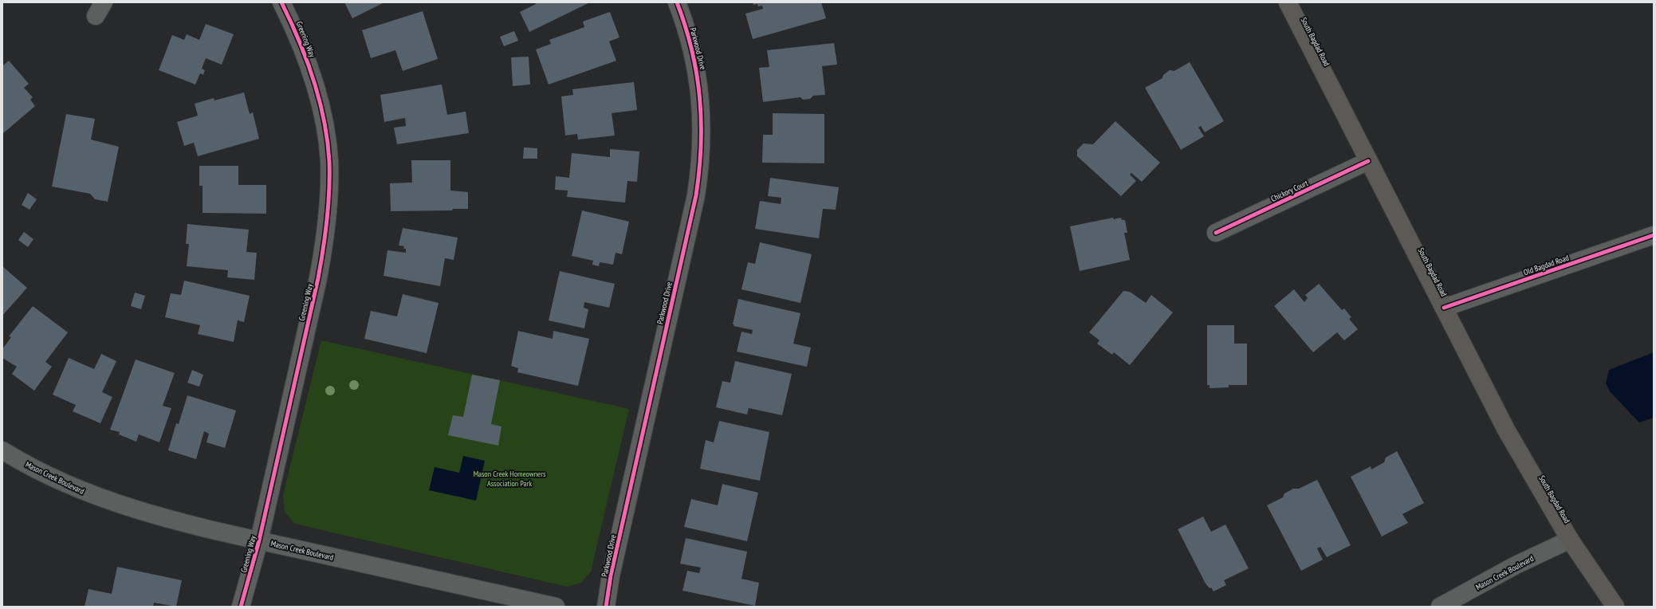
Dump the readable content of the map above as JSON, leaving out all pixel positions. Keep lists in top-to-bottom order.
{
  "streets": {
    "main road": ["South Bagdad Road"],
    "street": [
      "Greening Way",
      "Parkwood Drive",
      "Chickory Court",
      "Old Bagdad Road",
      "Mason Creek Boulevard"
    ]
  },
  "crossings": [
    ["Greening Way", "Mason Creek Boulevard"],
    ["South Bagdad Road", "Chickory Court"],
    ["South Bagdad Road", "Old Bagdad Road"],
    ["South Bagdad Road", "Mason Creek Boulevard"]
  ],
  "parks": ["Mason Creek Homeowners Association Park"]
}
